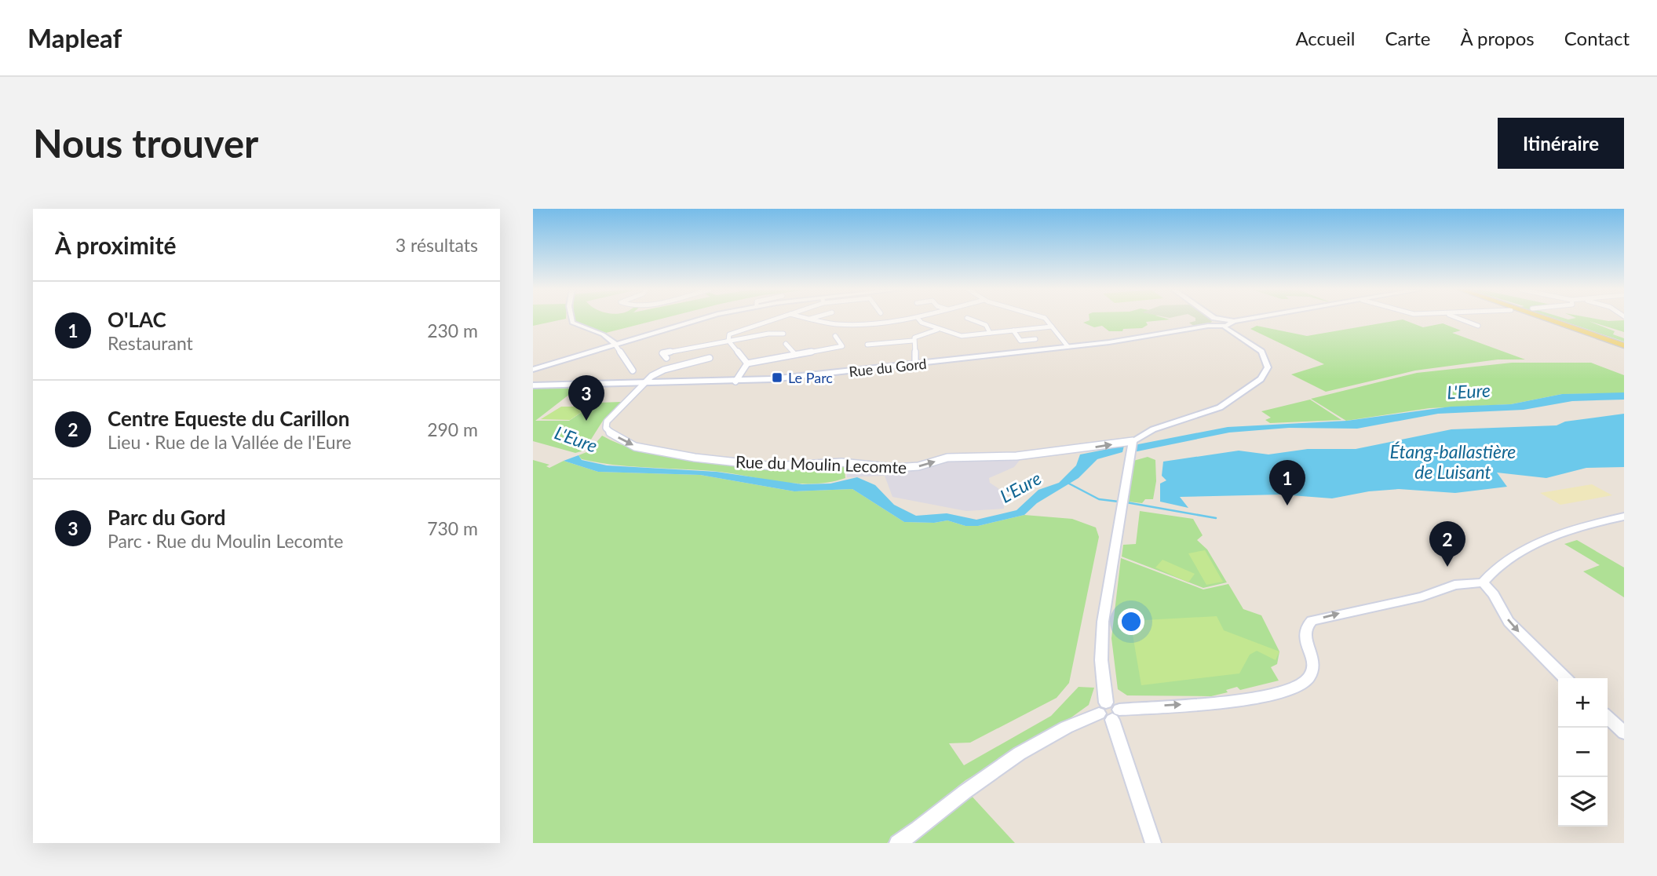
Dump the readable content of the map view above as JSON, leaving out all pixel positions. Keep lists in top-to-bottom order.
{
  "streets": {
    "main road": ["Rue du Gord"],
    "street": ["Rue du Moulin Lecomte"]
  },
  "crossings": [
    ["Rue du Gord", "Rue du Moulin Lecomte"]
  ],
  "one_way": ["Rue du Moulin Lecomte"],
  "water": ["L'Eure", "Étang-ballastière de Luisant"],
  "places": {
    "transit": ["Le Parc"]
  },
  "page": {
    "header": "Mapleaf",
    "nav": [
      "Accueil",
      "Carte",
      "À propos",
      "Contact"
    ],
    "buttons": "Itinéraire",
    "title": "Nous trouver",
    "heading": ["À proximité", "3 résultats"],
    "list": [
      {
        "mark": "1",
        "name": "O'LAC",
        "note": "Restaurant",
        "value": "230 m"
      },
      {
        "mark": "2",
        "name": "Centre Equeste du Carillon",
        "note": "Lieu · Rue de la Vallée de l'Eure",
        "value": "290 m"
      },
      {
        "mark": "3",
        "name": "Parc du Gord",
        "note": "Parc · Rue du Moulin Lecomte",
        "value": "730 m"
      }
    ],
    "pins": ["3", "1", "2"],
    "map_buttons": ["+", "−"]
  }
}
